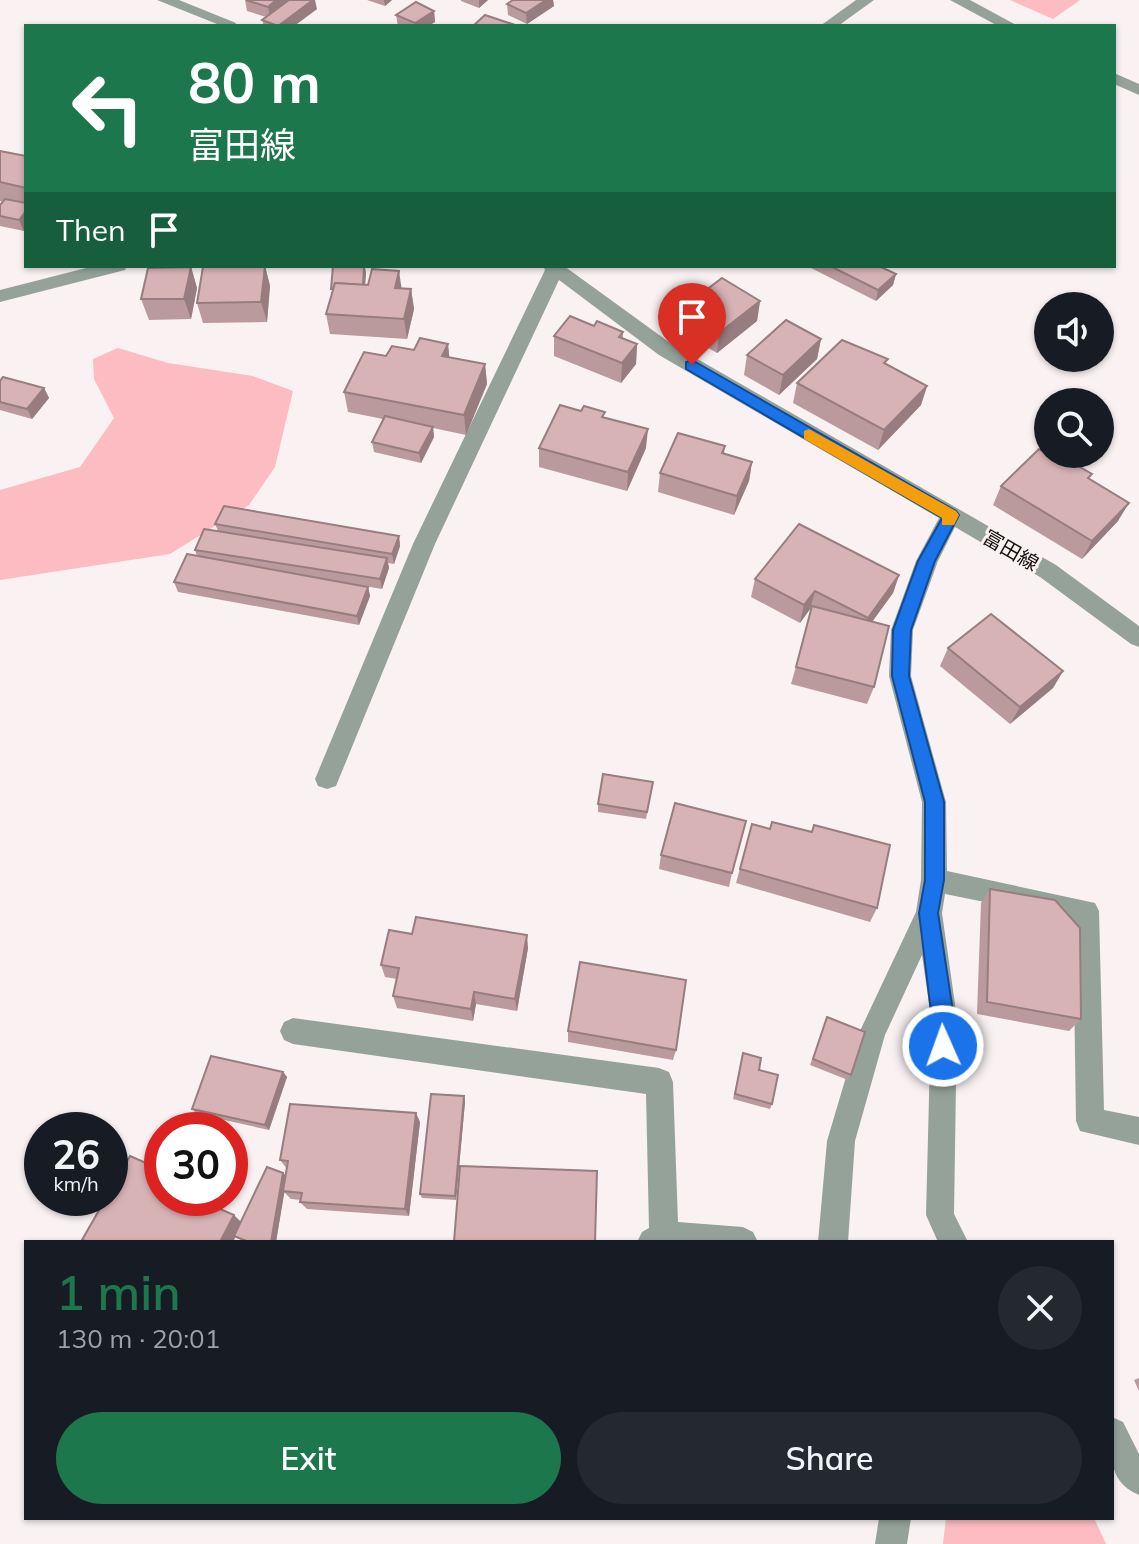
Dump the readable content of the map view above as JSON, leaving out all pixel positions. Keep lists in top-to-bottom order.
{
  "streets": {
    "street": ["富田線"]
  },
  "page": {
    "turn": ["80 m", "富田線"],
    "then": "Then",
    "speed": "26 km/h",
    "limit": "30",
    "heading": ["1 min", "130 m · 20:01"],
    "buttons": ["Exit", "Share"]
  }
}
